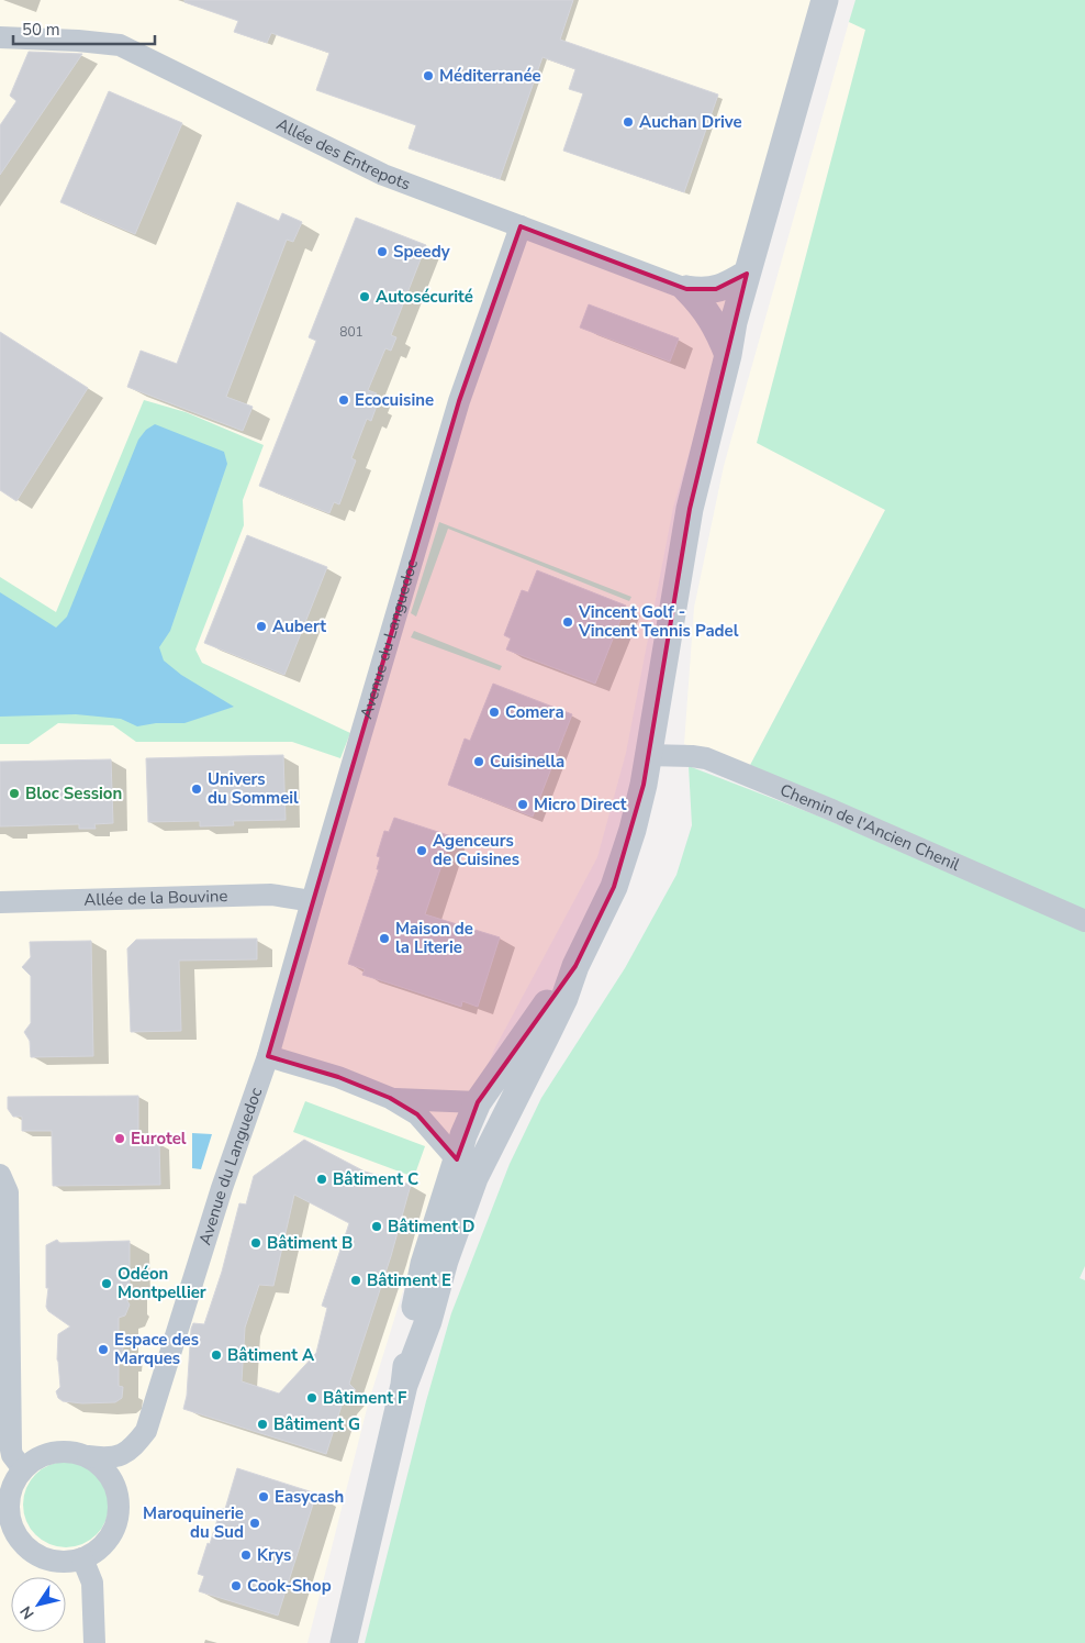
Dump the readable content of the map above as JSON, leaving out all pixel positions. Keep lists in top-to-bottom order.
{
  "streets": {
    "street": [
      "Allée des Entrepots",
      "Avenue du Languedoc",
      "Chemin de l'Ancien Chenil",
      "Allée de la Bouvine"
    ]
  },
  "crossings": [
    ["Allée des Entrepots", "Avenue du Languedoc"],
    ["Avenue du Languedoc", "Allée de la Bouvine"]
  ],
  "places": [
    "Méditerranée",
    "Auchan Drive",
    "Speedy",
    "Autosécurité",
    "Ecocuisine",
    "Vincent Golf - Vincent Tennis Padel",
    "Aubert",
    "Comera",
    "Cuisinella",
    "Univers du Sommeil",
    "Bloc Session",
    "Micro Direct",
    "Agenceurs de Cuisines",
    "Maison de la Literie",
    "Eurotel",
    "Bâtiment C",
    "Bâtiment D",
    "Bâtiment B",
    "Bâtiment E",
    "Odéon Montpellier",
    "Espace des Marques",
    "Bâtiment A",
    "Bâtiment F",
    "Bâtiment G",
    "Easycash",
    "Maroquinerie du Sud",
    "Krys",
    "Cook-Shop"
  ],
  "house_numbers": ["801"],
  "scale_bar": "50 m",
  "north": "bottom left"
}
